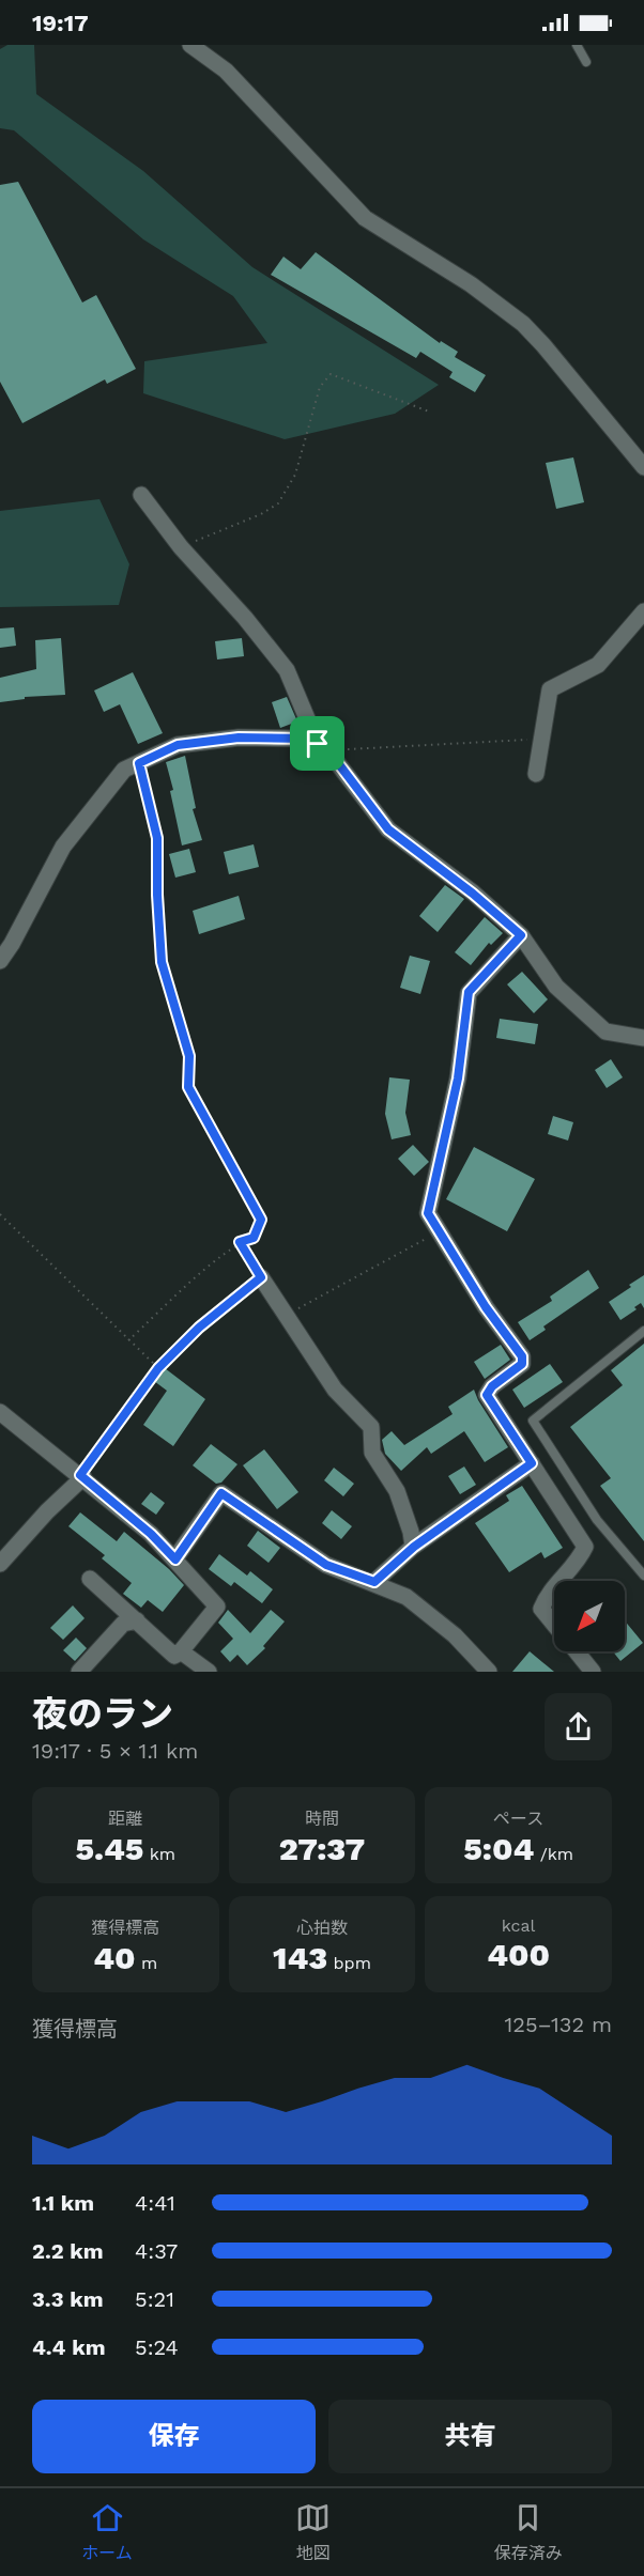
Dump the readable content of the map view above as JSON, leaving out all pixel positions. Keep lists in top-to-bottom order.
{
  "north": "bottom left",
  "page": {
    "status": "19:17",
    "heading": ["夜のラン", "19:17 · 5 × 1.1 km"],
    "stats": [
      ["距離", "5.45 km"],
      ["時間", "27:37"],
      ["ペース", "5:04 /km"],
      ["獲得標高", "40 m"],
      ["心拍数", "143 bpm"],
      ["kcal", "400"]
    ],
    "chart": ["獲得標高", "125–132 m"],
    "list": [
      {
        "name": "1.1 km",
        "note": "4:41"
      },
      {
        "name": "2.2 km",
        "note": "4:37"
      },
      {
        "name": "3.3 km",
        "note": "5:21"
      },
      {
        "name": "4.4 km",
        "note": "5:24"
      }
    ],
    "buttons": ["保存", "共有"],
    "tabs": ["ホーム", "地図", "保存済み"]
  }
}
